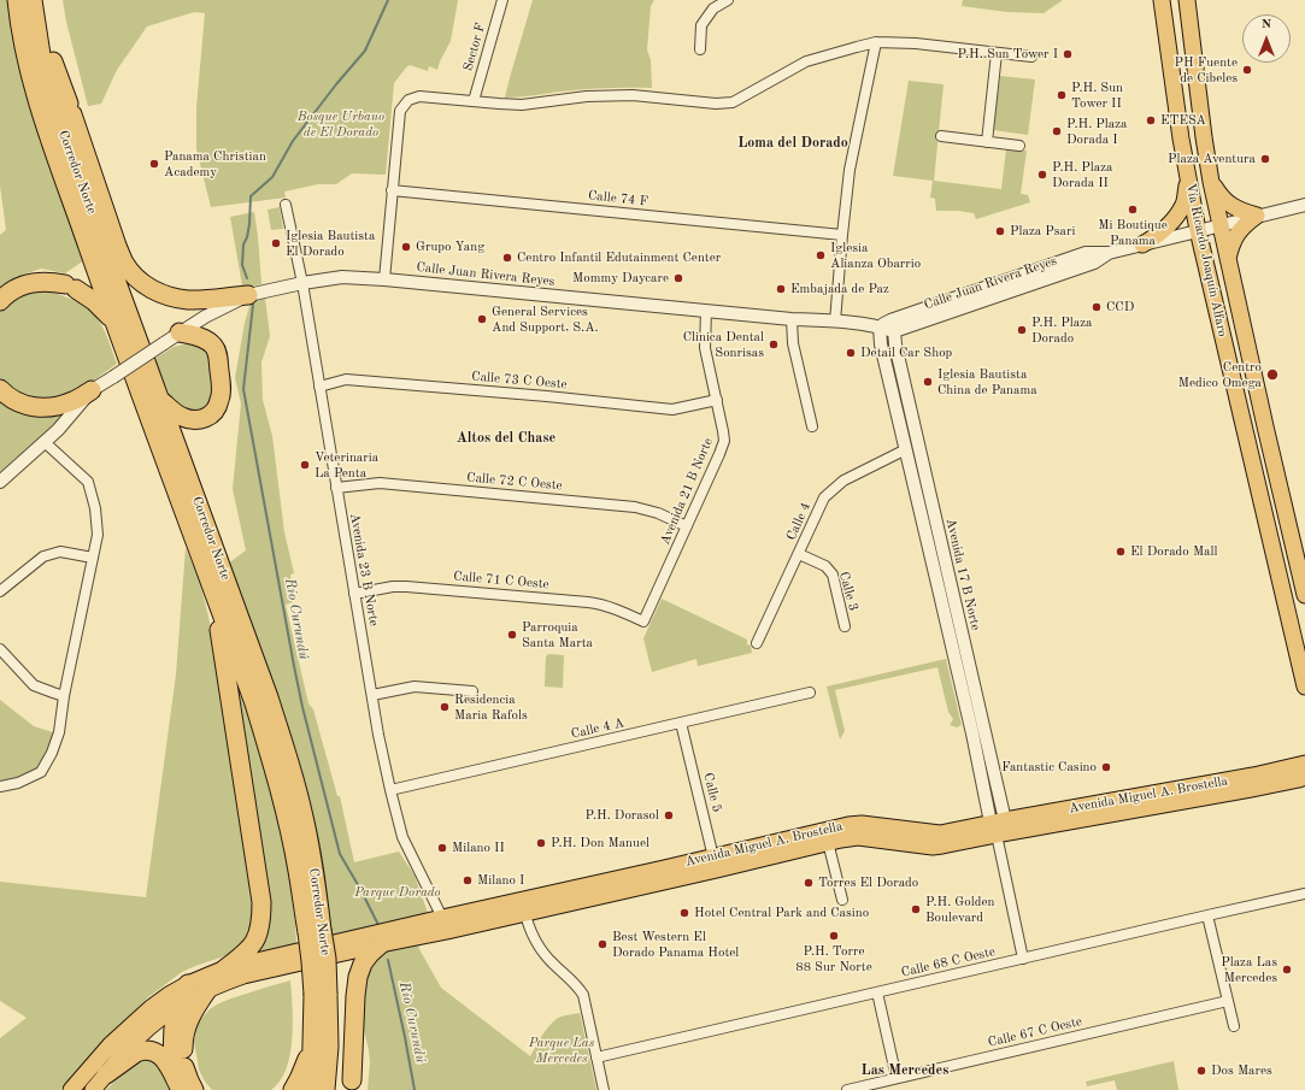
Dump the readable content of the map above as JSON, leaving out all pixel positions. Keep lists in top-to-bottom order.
{
  "streets": {
    "highway": ["Corredor Norte"],
    "main road": ["Vía Ricardo Joaquín Alfaro", "Avenida Miguel A. Brostella"],
    "street": [
      "Sector F",
      "Calle 74 F",
      "Calle Juan Rivera Reyes",
      "Calle 73 C Oeste",
      "Calle 72 C Oeste",
      "Avenida 21 B Norte",
      "Calle 4",
      "Avenida 23 B Norte",
      "Avenida 17 B Norte",
      "Calle 71 C Oeste",
      "Calle 3",
      "Calle 4 A",
      "Calle 5",
      "Calle 68 C Oeste",
      "Calle 67 C Oeste"
    ]
  },
  "crossings": [
    ["Vía Ricardo Joaquín Alfaro", "Calle Juan Rivera Reyes"],
    ["Calle Juan Rivera Reyes", "Avenida 21 B Norte"],
    ["Calle Juan Rivera Reyes", "Avenida 23 B Norte"],
    ["Calle Juan Rivera Reyes", "Avenida 17 B Norte"],
    ["Calle 73 C Oeste", "Avenida 21 B Norte"],
    ["Calle 73 C Oeste", "Avenida 23 B Norte"],
    ["Calle 72 C Oeste", "Avenida 21 B Norte"],
    ["Calle 72 C Oeste", "Avenida 23 B Norte"],
    ["Avenida 21 B Norte", "Calle 71 C Oeste"],
    ["Calle 4", "Avenida 17 B Norte"],
    ["Calle 4", "Calle 3"],
    ["Avenida 23 B Norte", "Calle 71 C Oeste"],
    ["Avenida 23 B Norte", "Calle 4 A"],
    ["Avenida 23 B Norte", "Avenida Miguel A. Brostella"],
    ["Avenida 17 B Norte", "Avenida Miguel A. Brostella"],
    ["Avenida 17 B Norte", "Calle 68 C Oeste"],
    ["Calle 4 A", "Calle 5"],
    ["Calle 5", "Avenida Miguel A. Brostella"]
  ],
  "districts": ["Loma del Dorado", "Altos del Chase", "Las Mercedes"],
  "water": ["Río Curundú"],
  "parks": ["Bosque Urbano de El Dorado", "Parque Dorado", "Parque Las Mercedes"],
  "places": [
    "P.H. Sun Tower I",
    "PH Fuente de Cibeles",
    "P.H. Sun Tower II",
    "ETESA",
    "P.H. Plaza Dorada I",
    "Plaza Aventura",
    "Panama Christian Academy",
    "P.H. Plaza Dorada II",
    "Mi Boutique Panama",
    "Plaza Psari",
    "Iglesia Bautista El Dorado",
    "Grupo Yang",
    "Iglesia Alianza Obarrio",
    "Centro Infantil Edutainment Center",
    "Mommy Daycare",
    "Embajada de Paz",
    "CCD",
    "General Services And Support, S.A.",
    "P.H. Plaza Dorado",
    "Clinica Dental Sonrisas",
    "Detail Car Shop",
    "Centro Medico Omega",
    "Iglesia Bautista China de Panama",
    "Veterinaria La Penta",
    "El Dorado Mall",
    "Parroquia Santa Marta",
    "Residencia Maria Rafols",
    "Fantastic Casino",
    "P.H. Dorasol",
    "P.H. Don Manuel",
    "Milano II",
    "Milano I",
    "Torres El Dorado",
    "P.H. Golden Boulevard",
    "Hotel Central Park and Casino",
    "P.H. Torre 88 Sur Norte",
    "Best Western El Dorado Panama Hotel",
    "Plaza Las Mercedes",
    "Dos Mares"
  ],
  "north": "top"
}
